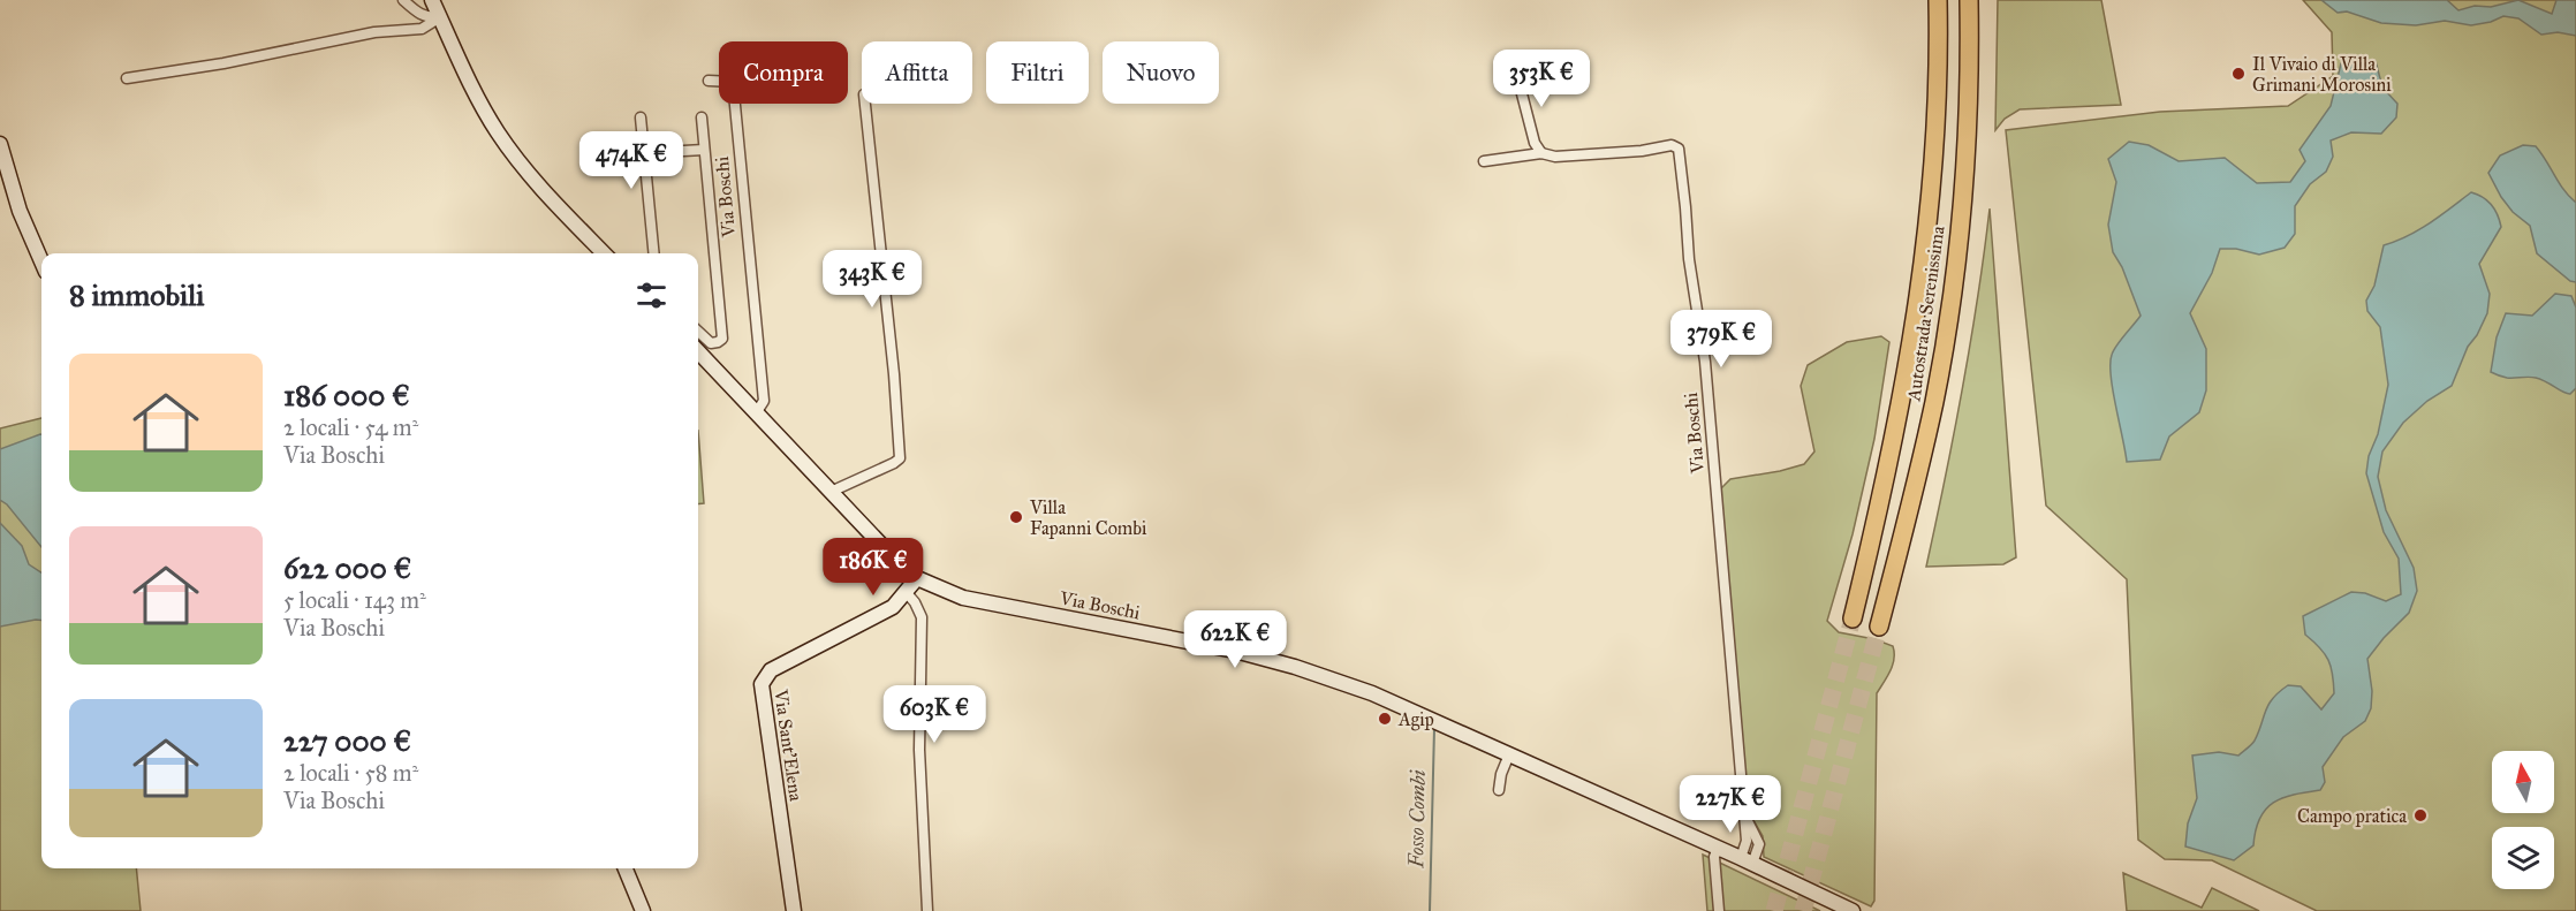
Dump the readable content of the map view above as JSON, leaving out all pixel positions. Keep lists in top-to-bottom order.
{
  "streets": {
    "highway": ["Autostrada Serenissima"],
    "main road": ["Via Boschi", "Via Sant'Elena"]
  },
  "water": ["Fosso Combi"],
  "places": [
    "Il Vivaio di Villa Grimani Morosini",
    "Villa Fapanni Combi",
    "Agip",
    "Campo pratica"
  ],
  "north": "top",
  "page": {
    "chip": [
      "Compra",
      "Affitta",
      "Filtri",
      "Nuovo"
    ],
    "price": [
      "353K €",
      "474K €",
      "343K €",
      "379K €",
      "186K €",
      "622K €",
      "603K €",
      "227K €"
    ],
    "heading": "8 immobili",
    "list": [
      {
        "name": "186 000 €",
        "note": "2 locali · 54 m² · Via Boschi"
      },
      {
        "name": "622 000 €",
        "note": "5 locali · 143 m² · Via Boschi"
      },
      {
        "name": "227 000 €",
        "note": "2 locali · 58 m² · Via Boschi"
      }
    ]
  }
}
